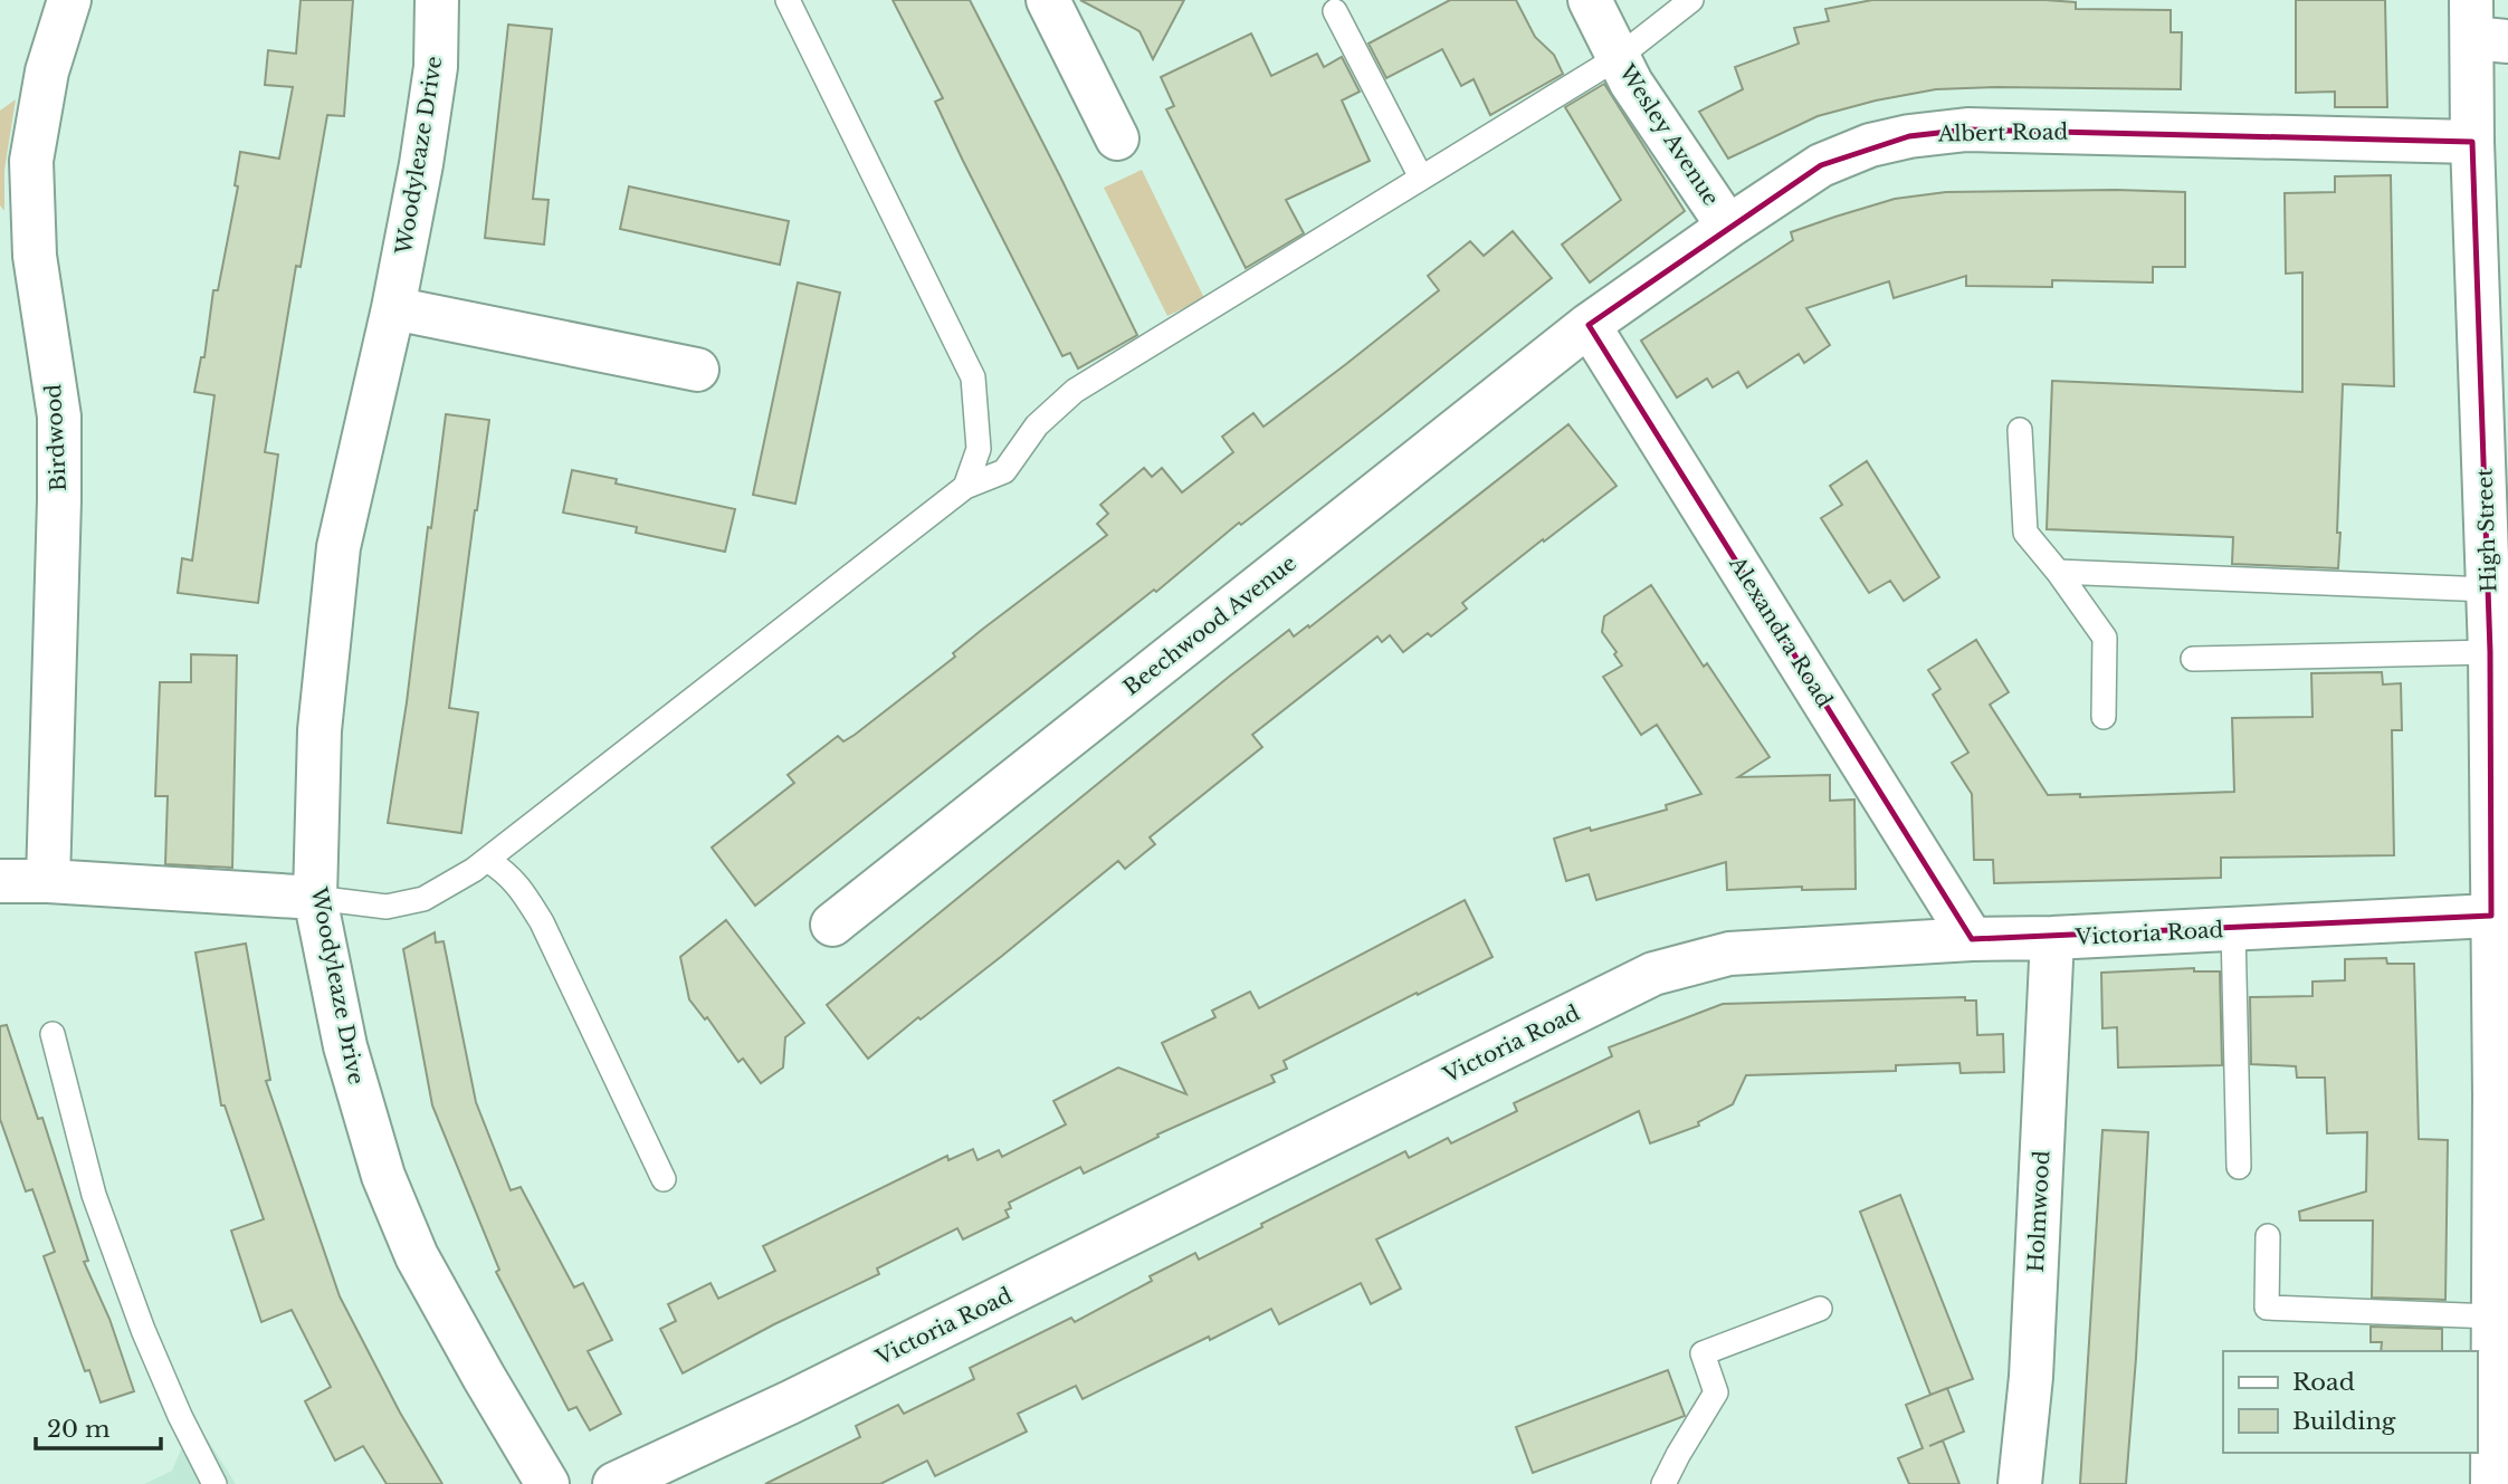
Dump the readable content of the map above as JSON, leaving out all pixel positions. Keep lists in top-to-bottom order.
{
  "streets": {
    "street": [
      "Albert Road",
      "Wesley Avenue",
      "Woodyleaze Drive",
      "Birdwood",
      "High Street",
      "Beechwood Avenue",
      "Alexandra Road",
      "Victoria Road",
      "Holmwood"
    ]
  },
  "crossings": [
    ["Albert Road", "Wesley Avenue"],
    ["Albert Road", "High Street"],
    ["Albert Road", "Beechwood Avenue"],
    ["Albert Road", "Alexandra Road"],
    ["High Street", "Victoria Road"],
    ["Beechwood Avenue", "Alexandra Road"],
    ["Alexandra Road", "Victoria Road"],
    ["Victoria Road", "Holmwood"]
  ],
  "legend": ["Road", "Building"],
  "scale_bar": "20 m"
}
